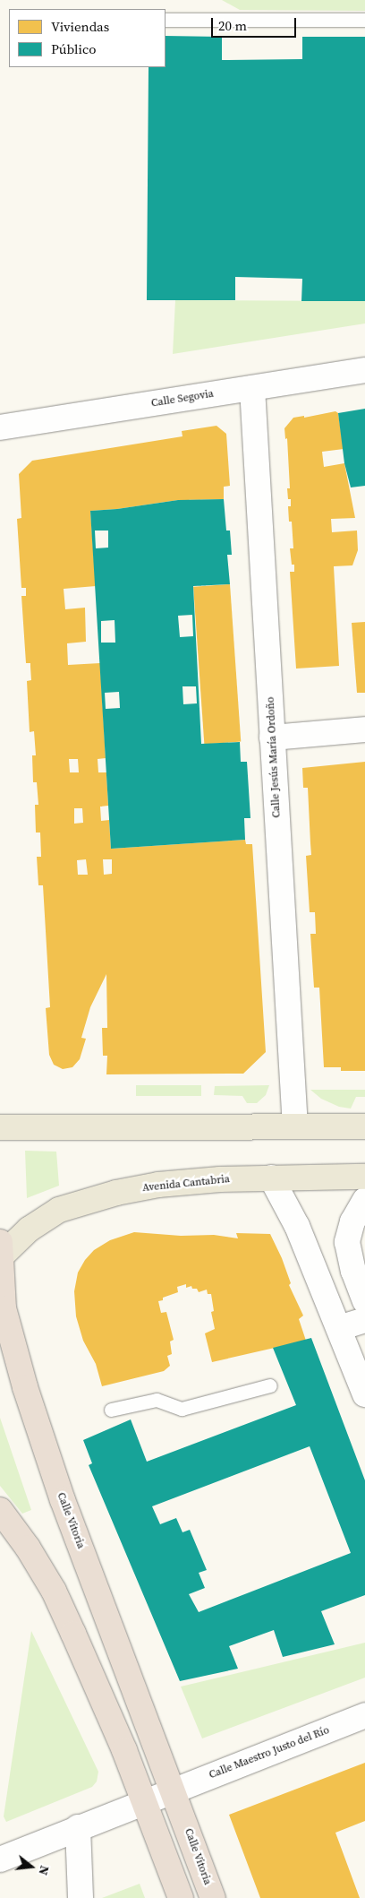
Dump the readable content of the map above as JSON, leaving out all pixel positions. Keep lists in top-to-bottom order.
{
  "streets": {
    "highway": ["Calle Vitoria"],
    "main road": ["Avenida Cantabria"],
    "street": ["Calle Segovia", "Calle Jesús María Ordoño", "Calle Maestro Justo del Río"]
  },
  "crossings": [
    ["Calle Segovia", "Calle Jesús María Ordoño"],
    ["Avenida Cantabria", "Calle Vitoria"],
    ["Calle Vitoria", "Calle Maestro Justo del Río"]
  ],
  "legend": ["Viviendas", "Público"],
  "scale_bar": "20 m",
  "north": "right"
}
